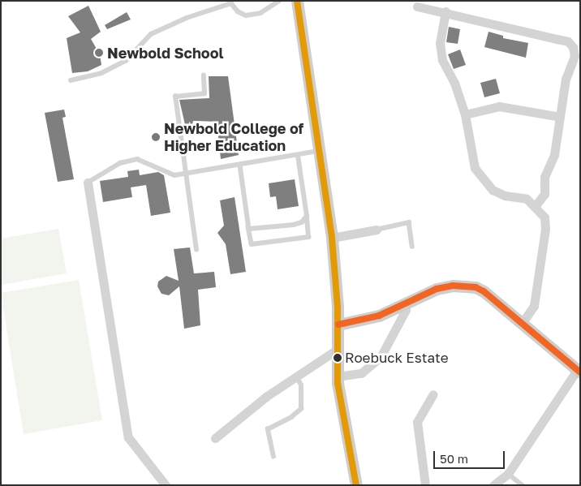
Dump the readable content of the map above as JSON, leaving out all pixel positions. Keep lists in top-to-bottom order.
{
  "places": ["Newbold School", "Newbold College of Higher Education", "Roebuck Estate"],
  "scale_bar": "50 m"
}
